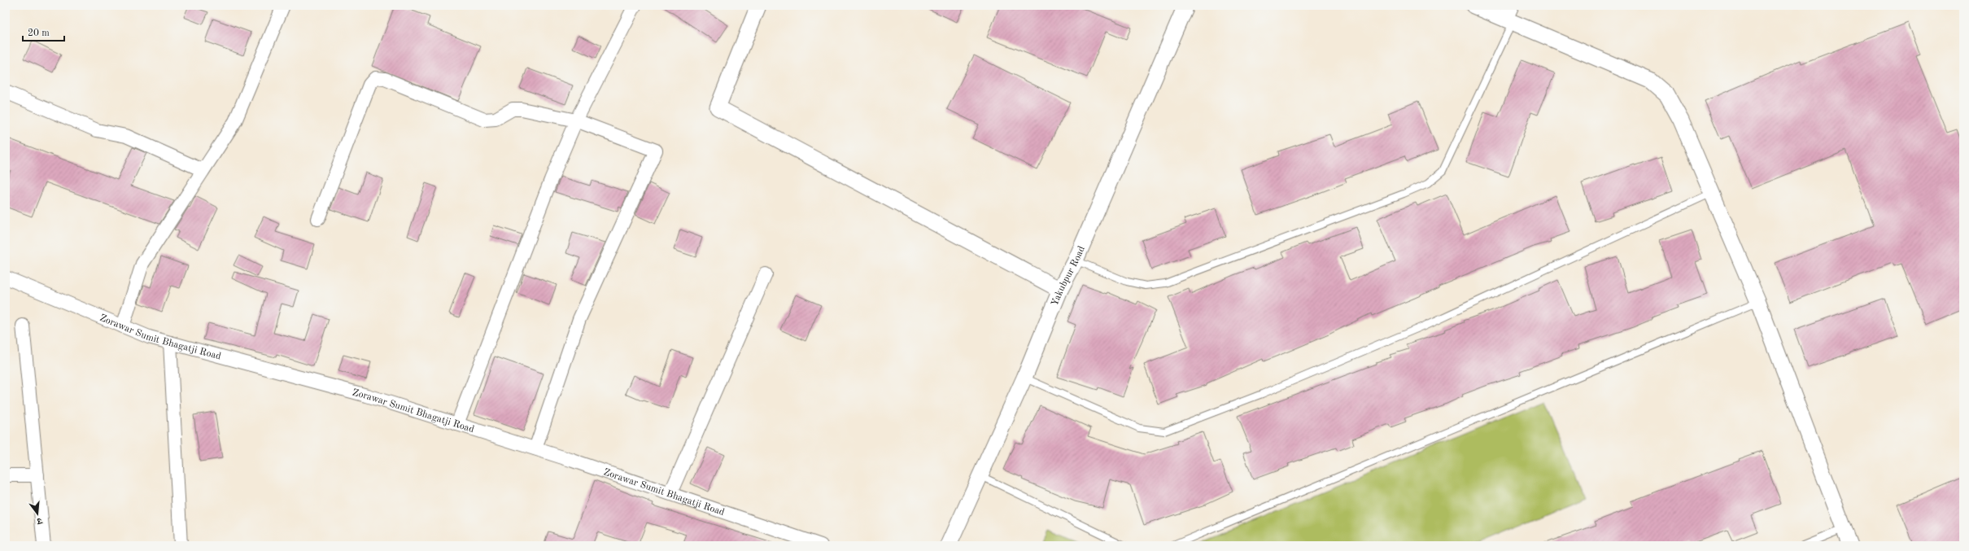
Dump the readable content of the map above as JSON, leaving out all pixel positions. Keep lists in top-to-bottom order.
{
  "streets": {
    "street": ["Yakubpur Road", "Zorawar Sumit Bhagatji Road"]
  },
  "scale_bar": "20 m",
  "north": "bottom"
}
